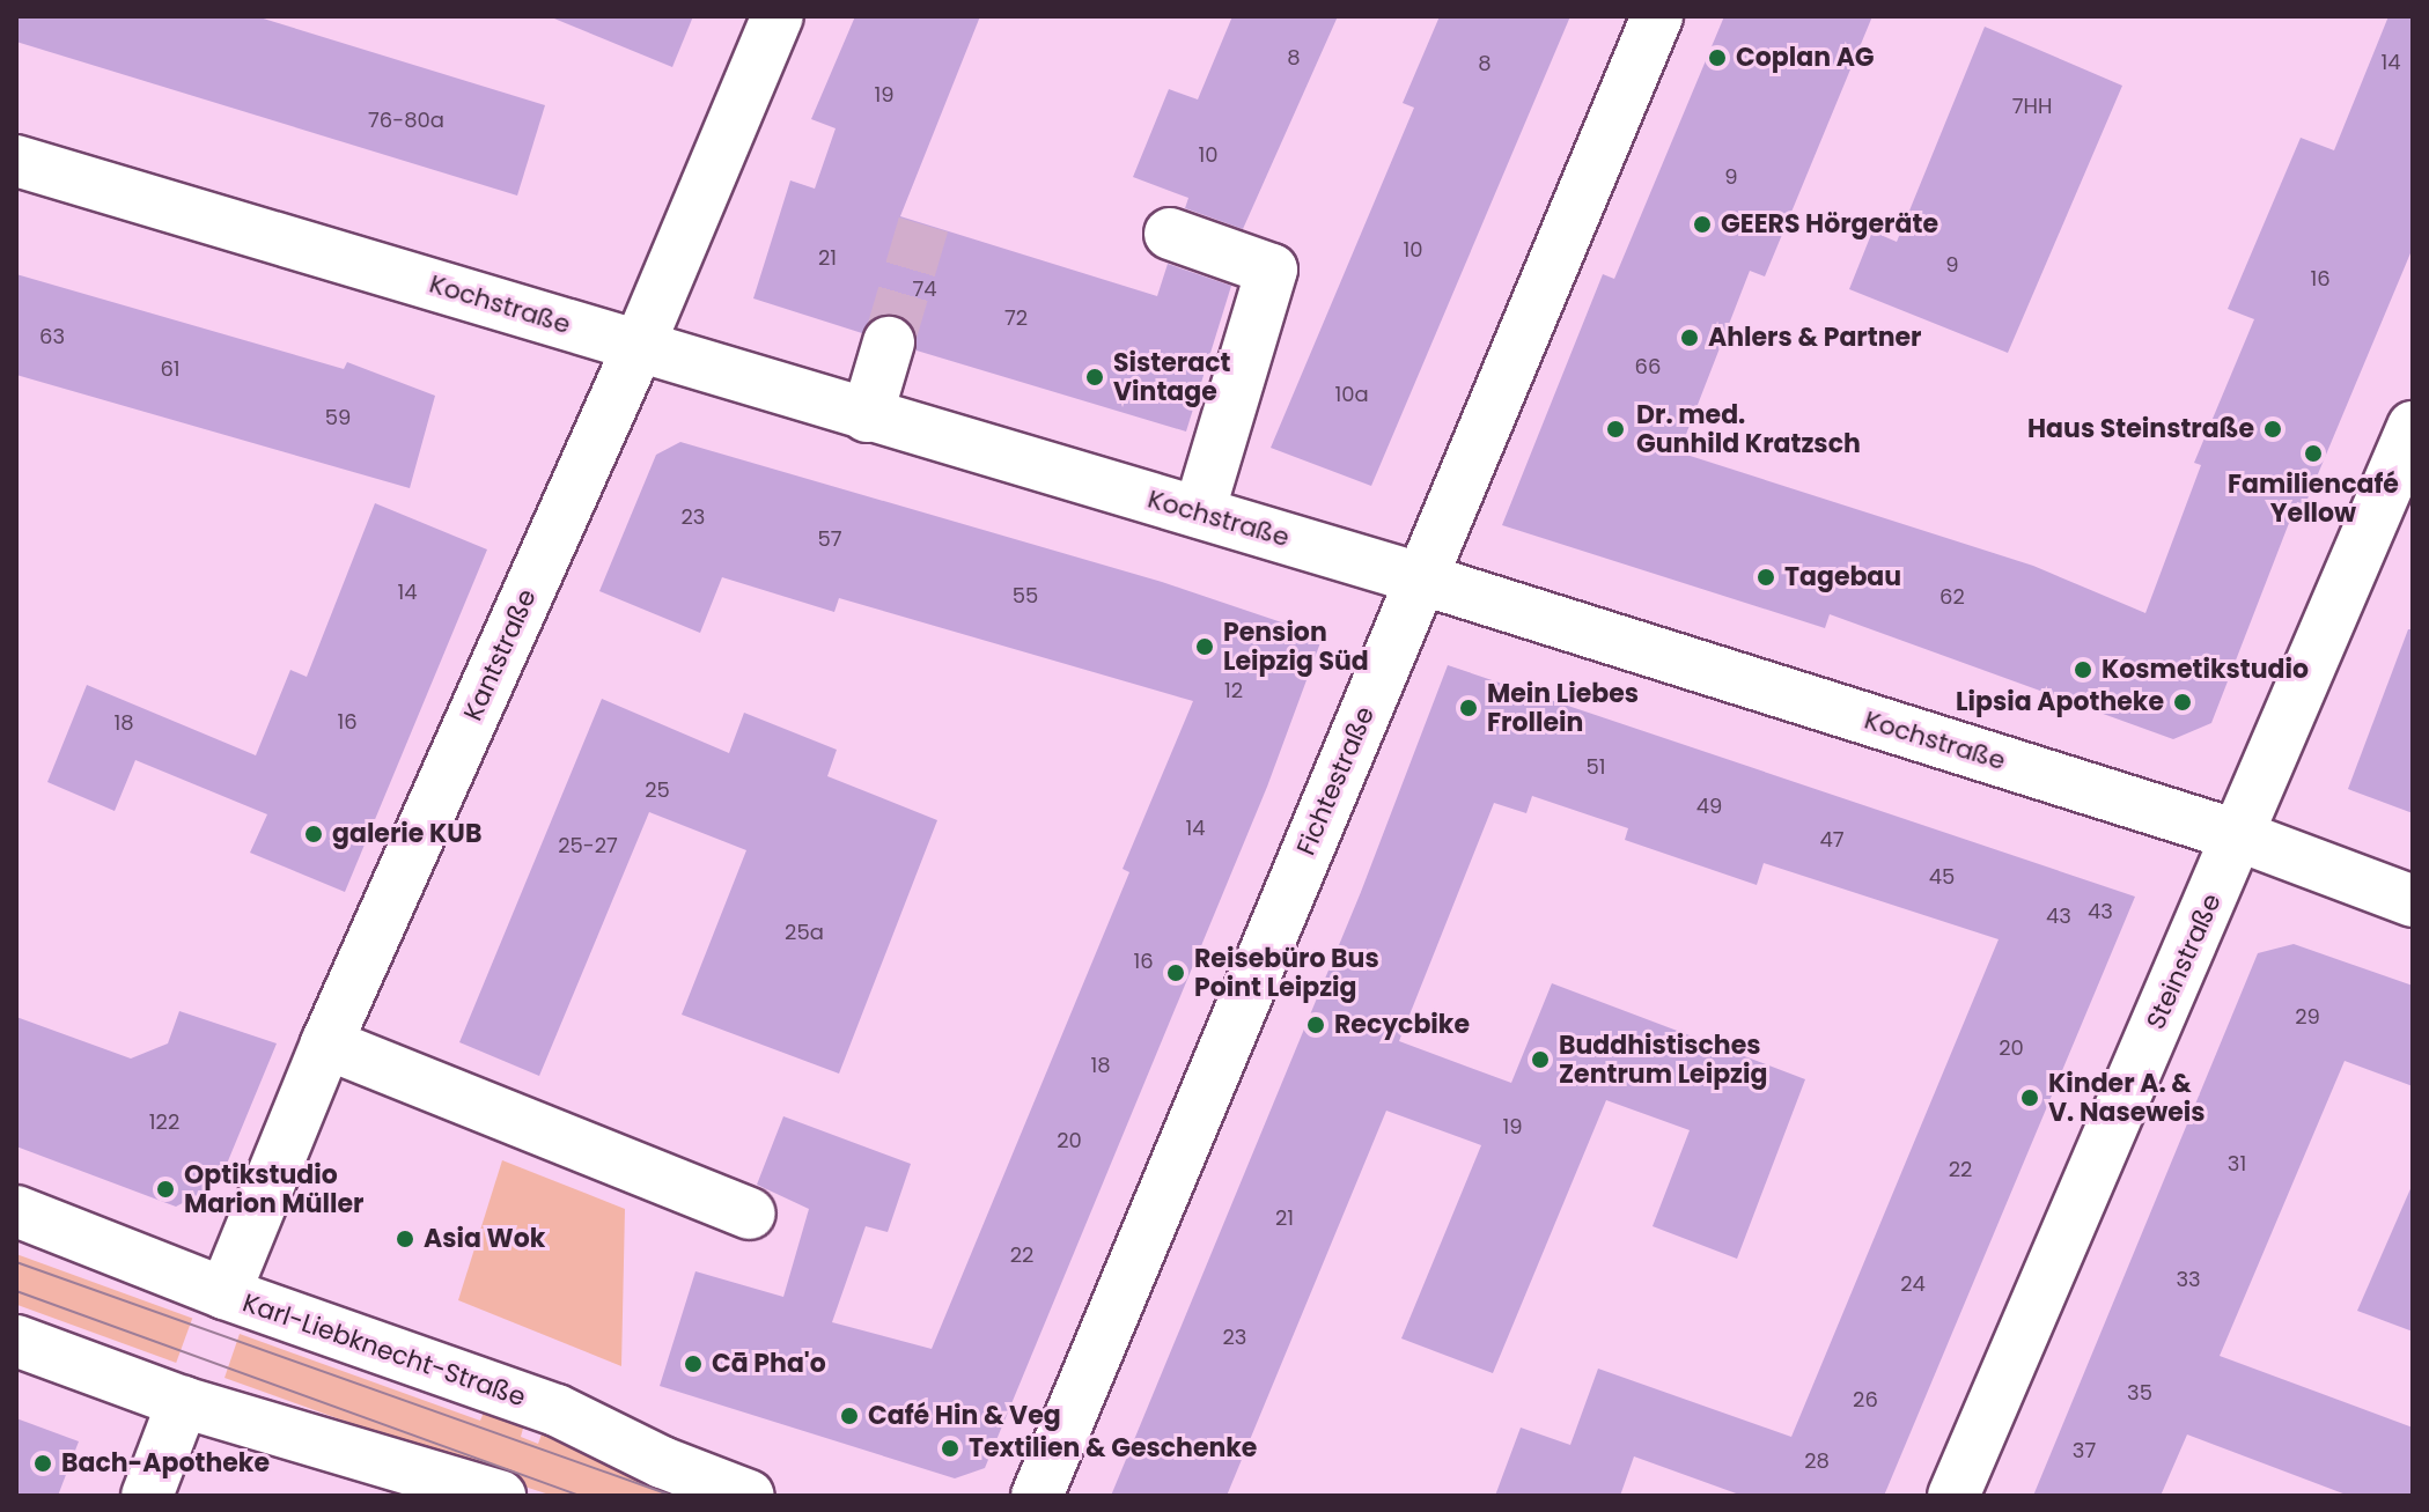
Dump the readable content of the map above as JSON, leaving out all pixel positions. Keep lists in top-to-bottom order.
{
  "streets": {
    "street": [
      "Kochstraße",
      "Kantstraße",
      "Fichtestraße",
      "Steinstraße",
      "Karl-Liebknecht-Straße"
    ]
  },
  "crossings": [
    ["Kochstraße", "Kantstraße"],
    ["Kochstraße", "Fichtestraße"],
    ["Kochstraße", "Steinstraße"],
    ["Kantstraße", "Karl-Liebknecht-Straße"]
  ],
  "places": [
    "Coplan AG",
    "GEERS Hörgeräte",
    "Ahlers & Partner",
    "Sisteract Vintage",
    "Dr. med. Gunhild Kratzsch",
    "Haus Steinstraße",
    "Familiencafé Yellow",
    "Tagebau",
    "Pension Leipzig Süd",
    "Kosmetikstudio",
    "Lipsia Apotheke",
    "Mein Liebes Frollein",
    "galerie KUB",
    "Reisebüro Bus Point Leipzig",
    "Recycbike",
    "Buddhistisches Zentrum Leipzig",
    "Kinder A. & V. Naseweis",
    "Optikstudio Marion Müller",
    "Asia Wok",
    "Cā Pha'o",
    "Café Hin & Veg",
    "Textilien & Geschenke",
    "Bach-Apotheke"
  ],
  "house_numbers": [
    "8",
    "14",
    "8",
    "19",
    "7HH",
    "76-80a",
    "10",
    "9",
    "10",
    "21",
    "9",
    "16",
    "74",
    "72",
    "63",
    "66",
    "61",
    "10a",
    "59",
    "23",
    "57",
    "14",
    "55",
    "62",
    "12",
    "16",
    "18",
    "51",
    "25",
    "49",
    "14",
    "47",
    "25-27",
    "45",
    "43",
    "43",
    "25a",
    "16",
    "29",
    "20",
    "18",
    "122",
    "19",
    "20",
    "31",
    "22",
    "21",
    "22",
    "33",
    "24",
    "23",
    "35",
    "26",
    "37",
    "28"
  ]
}
